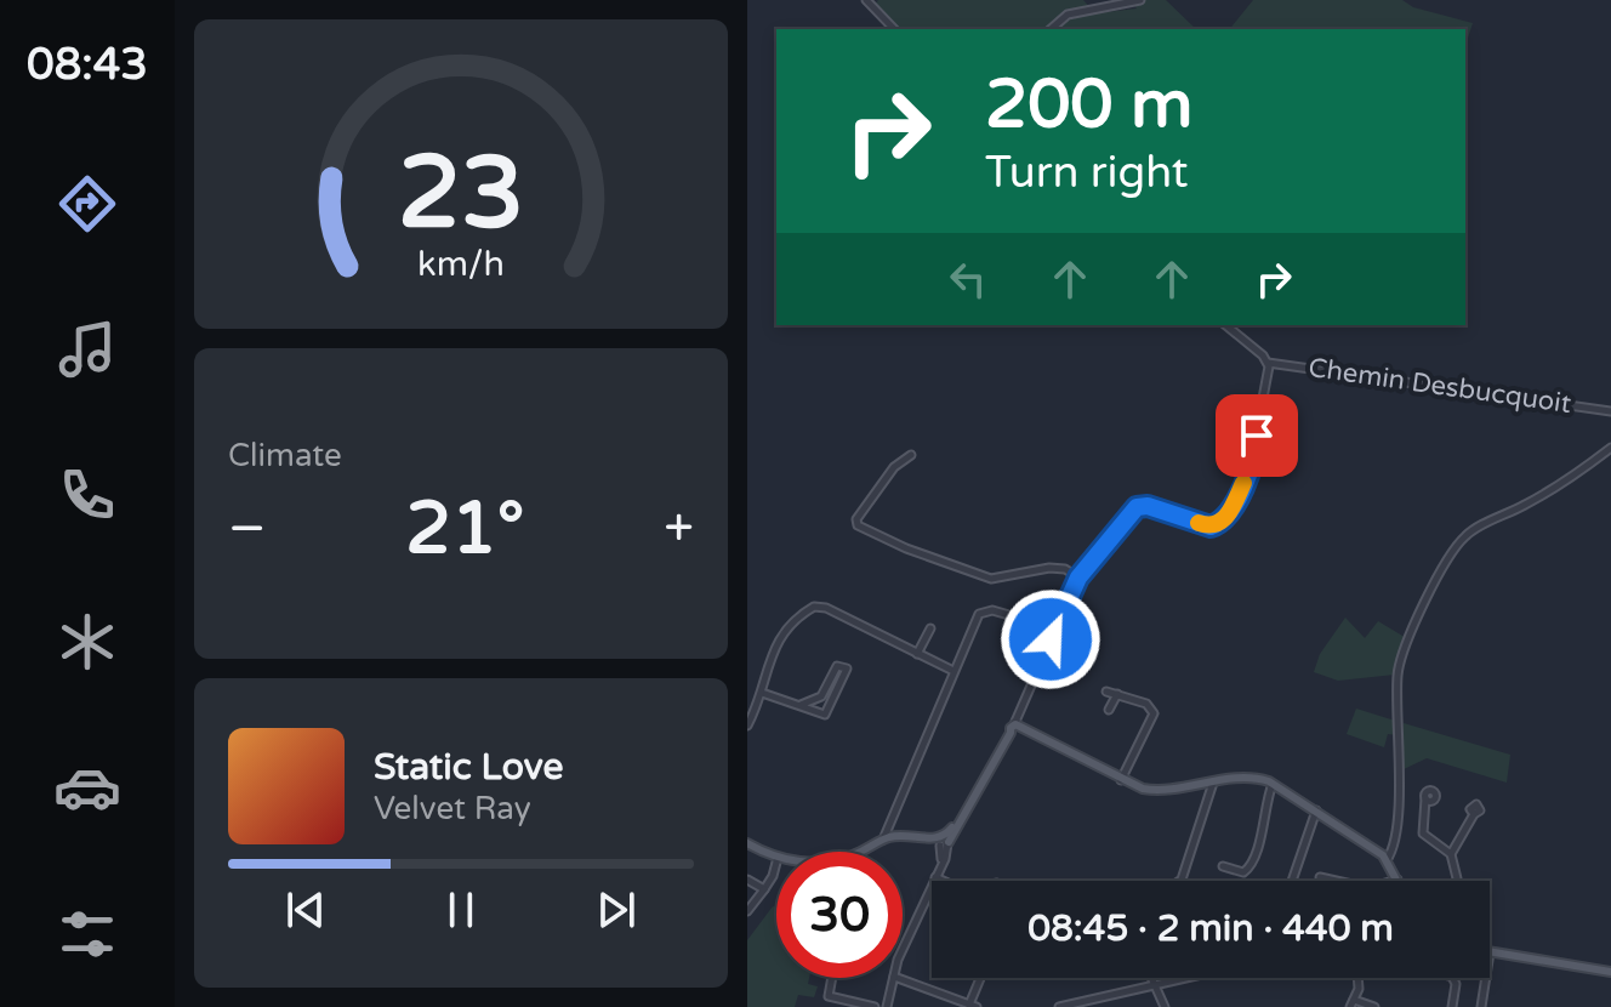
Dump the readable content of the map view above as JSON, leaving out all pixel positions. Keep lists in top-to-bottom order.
{
  "streets": {
    "street": ["Chemin Desbucquoit"]
  },
  "page": {
    "tabs": "08:43",
    "turn": ["200 m", "Turn right"],
    "tile": "Climate",
    "heat": ["−", "21°", "+"],
    "song": ["Static Love", "Velvet Ray"],
    "limit": "30",
    "trip": "08:45 · 2 min · 440 m",
    "gauge": ["23", "km/h"]
  }
}
